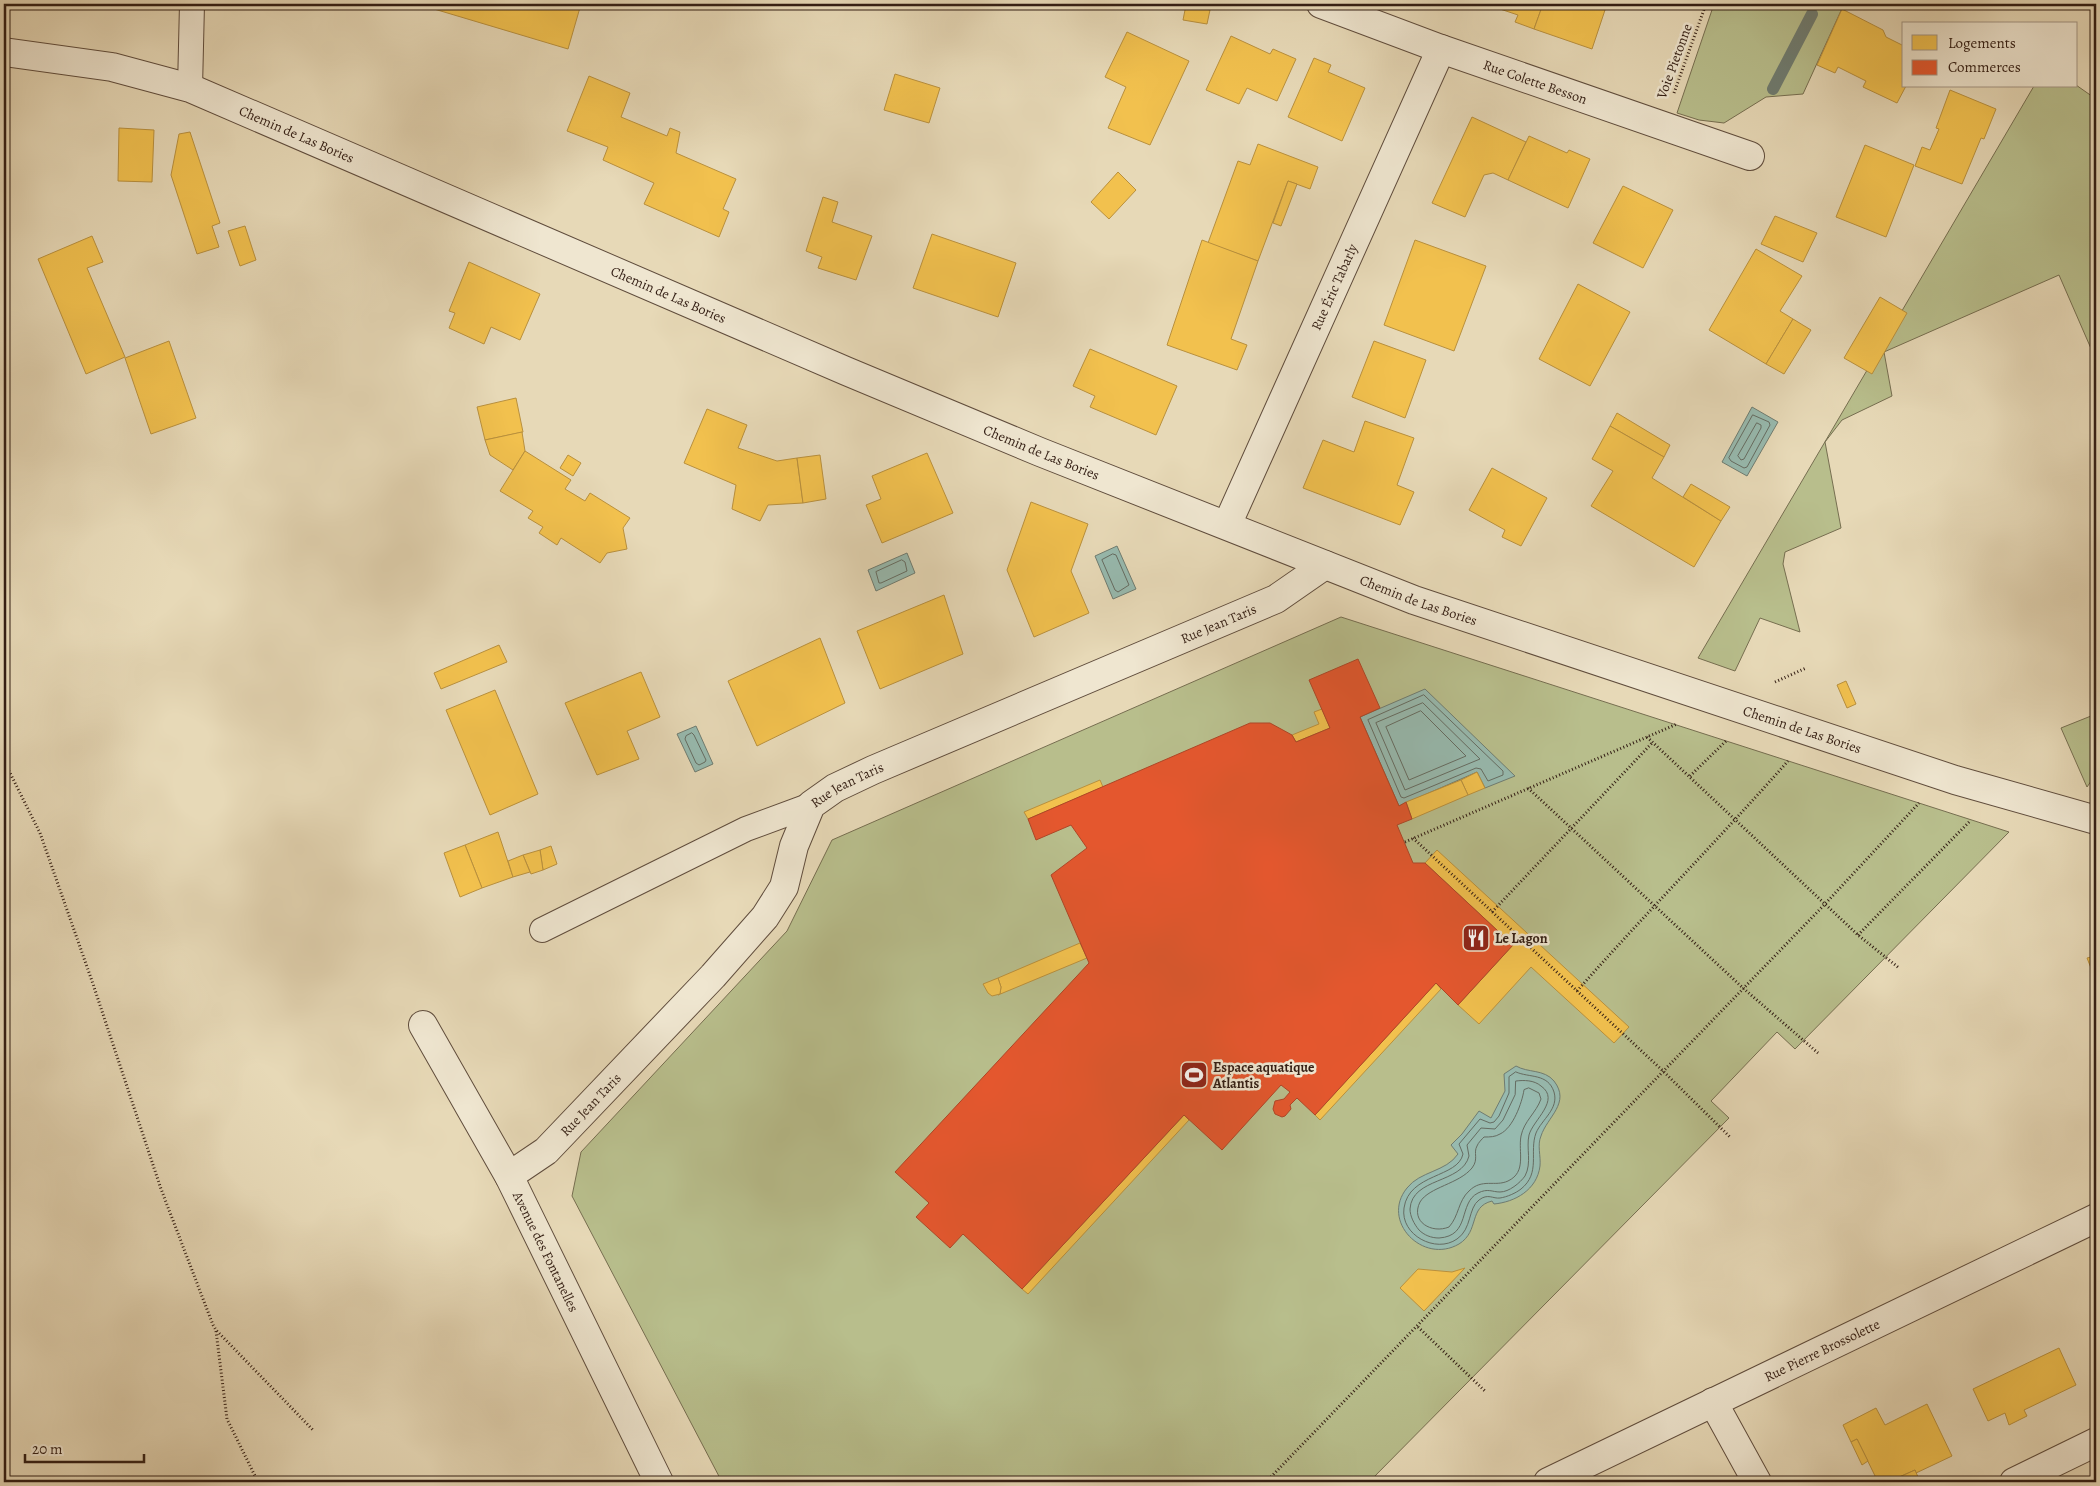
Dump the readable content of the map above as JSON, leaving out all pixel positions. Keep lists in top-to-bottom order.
{
  "streets": {
    "street": [
      "Rue Colette Besson",
      "Chemin de Las Bories",
      "Rue Éric Tabarly",
      "Rue Jean Taris",
      "Avenue des Fontanelles",
      "Rue Pierre Brossolette"
    ],
    "path": ["Voie Pietonne"]
  },
  "crossings": [
    ["Voie Pietonne", "Rue Colette Besson"],
    ["Rue Colette Besson", "Rue Éric Tabarly"],
    ["Chemin de Las Bories", "Rue Éric Tabarly"],
    ["Chemin de Las Bories", "Rue Jean Taris"],
    ["Rue Jean Taris", "Avenue des Fontanelles"]
  ],
  "places": {
    "restaurant": ["Le Lagon"],
    "sports": ["Espace aquatique Atlantis"]
  },
  "legend": ["Logements", "Commerces"],
  "scale_bar": "20 m"
}
